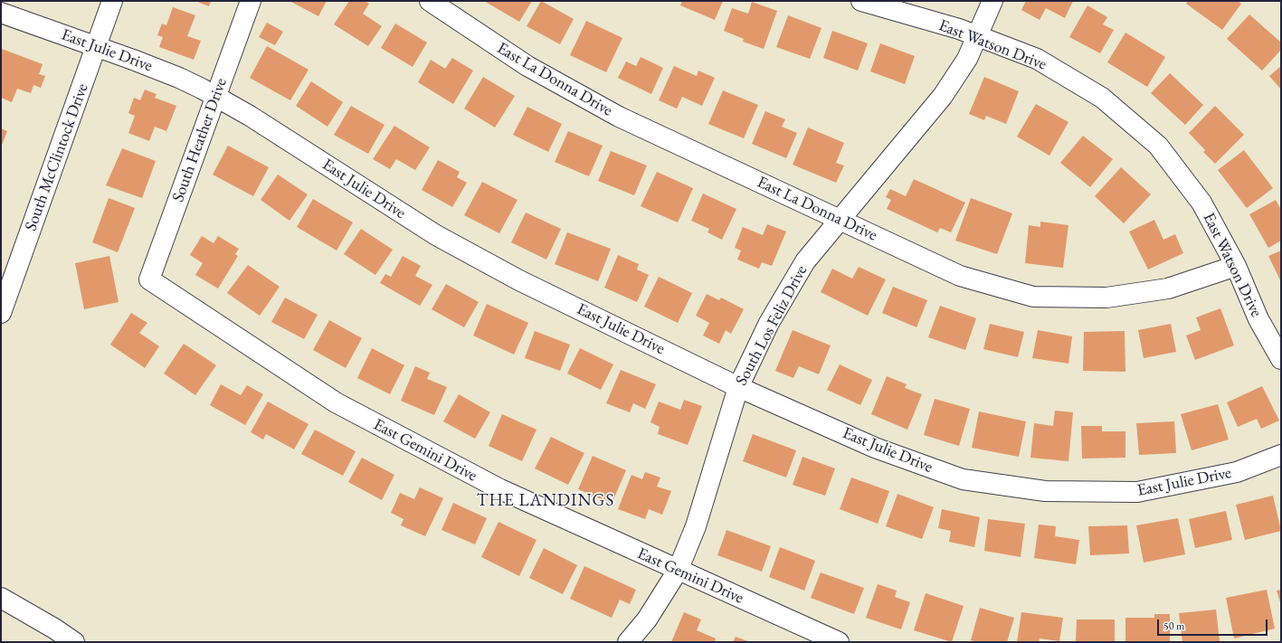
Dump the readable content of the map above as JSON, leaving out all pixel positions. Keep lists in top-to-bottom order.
{
  "streets": {
    "street": [
      "East Watson Drive",
      "East Julie Drive",
      "East La Donna Drive",
      "South Heather Drive",
      "South McClintock Drive",
      "South Los Feliz Drive",
      "East Gemini Drive"
    ]
  },
  "crossings": [
    ["East Watson Drive", "East La Donna Drive"],
    ["East Watson Drive", "South Los Feliz Drive"],
    ["East Julie Drive", "South Heather Drive"],
    ["East Julie Drive", "South McClintock Drive"],
    ["East Julie Drive", "South Los Feliz Drive"],
    ["East La Donna Drive", "South Los Feliz Drive"],
    ["South Heather Drive", "East Gemini Drive"],
    ["South Los Feliz Drive", "East Gemini Drive"]
  ],
  "districts": ["THE LANDINGS"],
  "scale_bar": "50 m"
}
